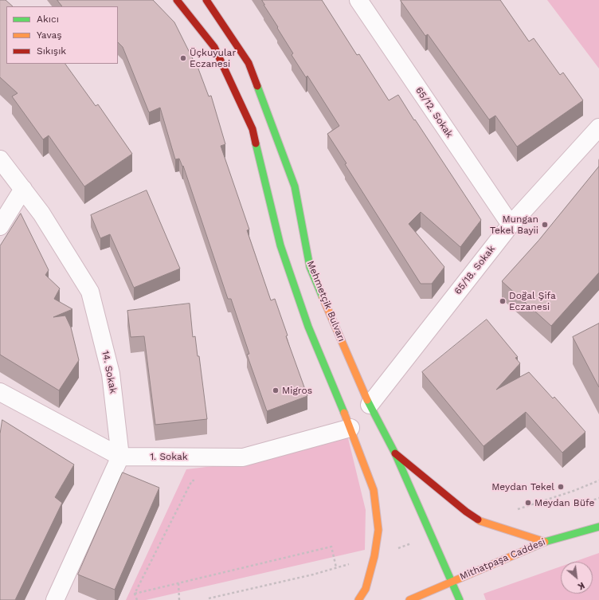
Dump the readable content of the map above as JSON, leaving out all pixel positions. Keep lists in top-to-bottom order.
{
  "streets": {
    "main road": ["Mehmetçik Bulvarı", "Mithatpaşa Caddesi"],
    "street": [
      "65/12. Sokak",
      "65/18. Sokak",
      "14. Sokak",
      "1. Sokak"
    ]
  },
  "crossings": [
    ["65/12. Sokak", "65/18. Sokak"],
    ["65/18. Sokak", "Mehmetçik Bulvarı"],
    ["Mehmetçik Bulvarı", "Mithatpaşa Caddesi"],
    ["14. Sokak", "1. Sokak"]
  ],
  "places": [
    "Üçkuyular Eczanesi",
    "Mungan Tekel Bayii",
    "Doğal Şifa Eczanesi",
    "Migros",
    "Meydan Tekel",
    "Meydan Büfe"
  ],
  "legend": ["Akıcı", "Yavaş", "Sıkışık"],
  "north": "bottom right"
}
